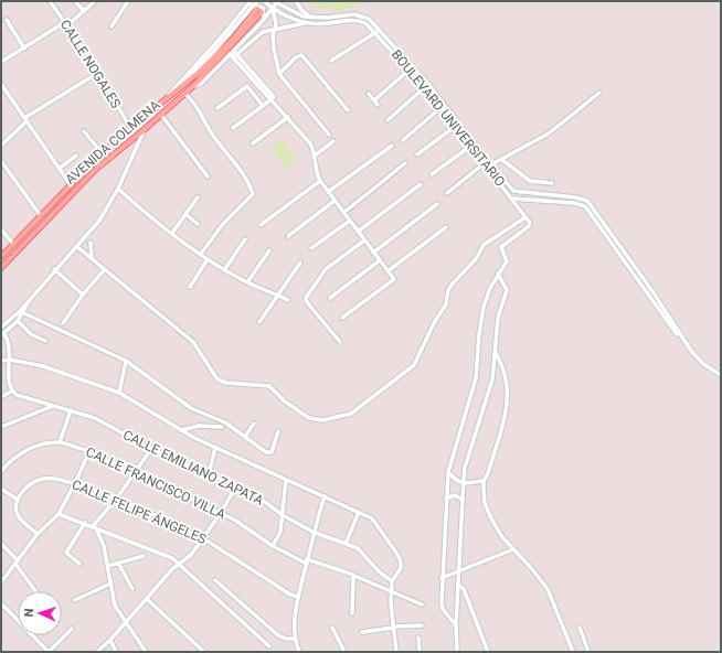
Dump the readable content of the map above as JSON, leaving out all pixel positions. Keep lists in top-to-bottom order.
{
  "streets": {
    "main road": ["AVENIDA COLMENA"],
    "street": [
      "CALLE NOGALES",
      "BOULEVARD UNIVERSITARIO",
      "CALLE EMILIANO ZAPATA",
      "CALLE FRANCISCO VILLA",
      "CALLE FELIPE ÁNGELES"
    ]
  },
  "crossings": [
    ["CALLE NOGALES", "AVENIDA COLMENA"]
  ],
  "north": "left"
}
